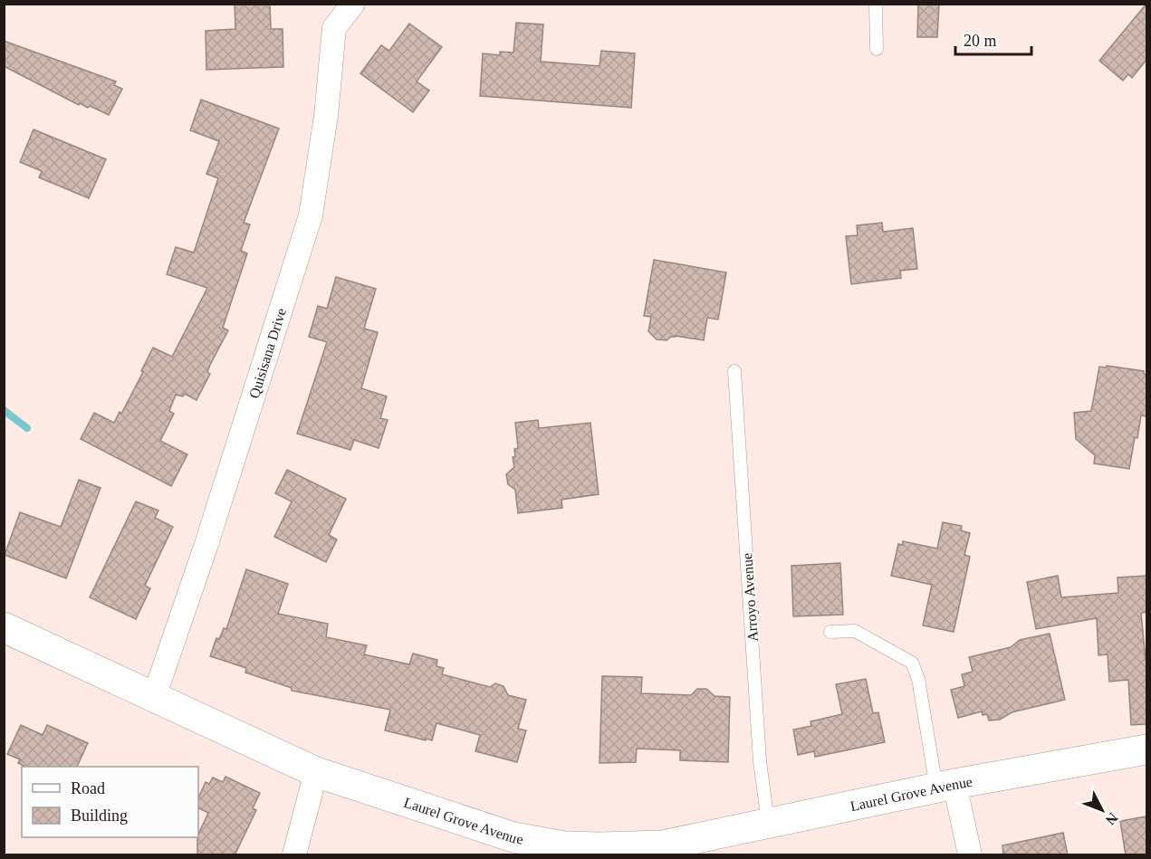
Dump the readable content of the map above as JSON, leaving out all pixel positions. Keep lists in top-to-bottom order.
{
  "streets": {
    "street": ["Quisisana Drive", "Laurel Grove Avenue"],
    "lane": ["Arroyo Avenue"]
  },
  "crossings": [
    ["Quisisana Drive", "Laurel Grove Avenue"],
    ["Arroyo Avenue", "Laurel Grove Avenue"]
  ],
  "legend": ["Road", "Building"],
  "scale_bar": "20 m",
  "north": "bottom right"
}
